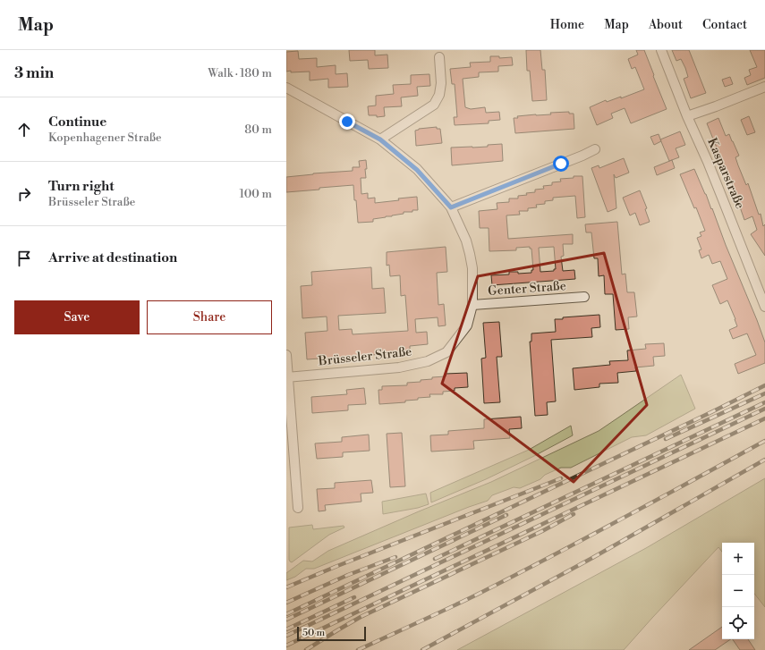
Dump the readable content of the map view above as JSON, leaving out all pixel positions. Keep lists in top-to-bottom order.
{
  "streets": {
    "street": ["Kasparstraße", "Genter Straße", "Brüsseler Straße"]
  },
  "crossings": [
    ["Genter Straße", "Brüsseler Straße"]
  ],
  "scale_bar": "50 m",
  "page": {
    "header": "Map",
    "nav": [
      "Home",
      "Map",
      "About",
      "Contact"
    ],
    "heading": ["3 min", "Walk · 180 m"],
    "list": [
      ["Continue", "Kopenhagener Straße", "80 m"],
      ["Turn right", "Brüsseler Straße", "100 m"],
      "Arrive at destination"
    ],
    "buttons": ["Save", "Share"],
    "map_buttons": ["+", "−"],
    "scale": "50 m"
  }
}
